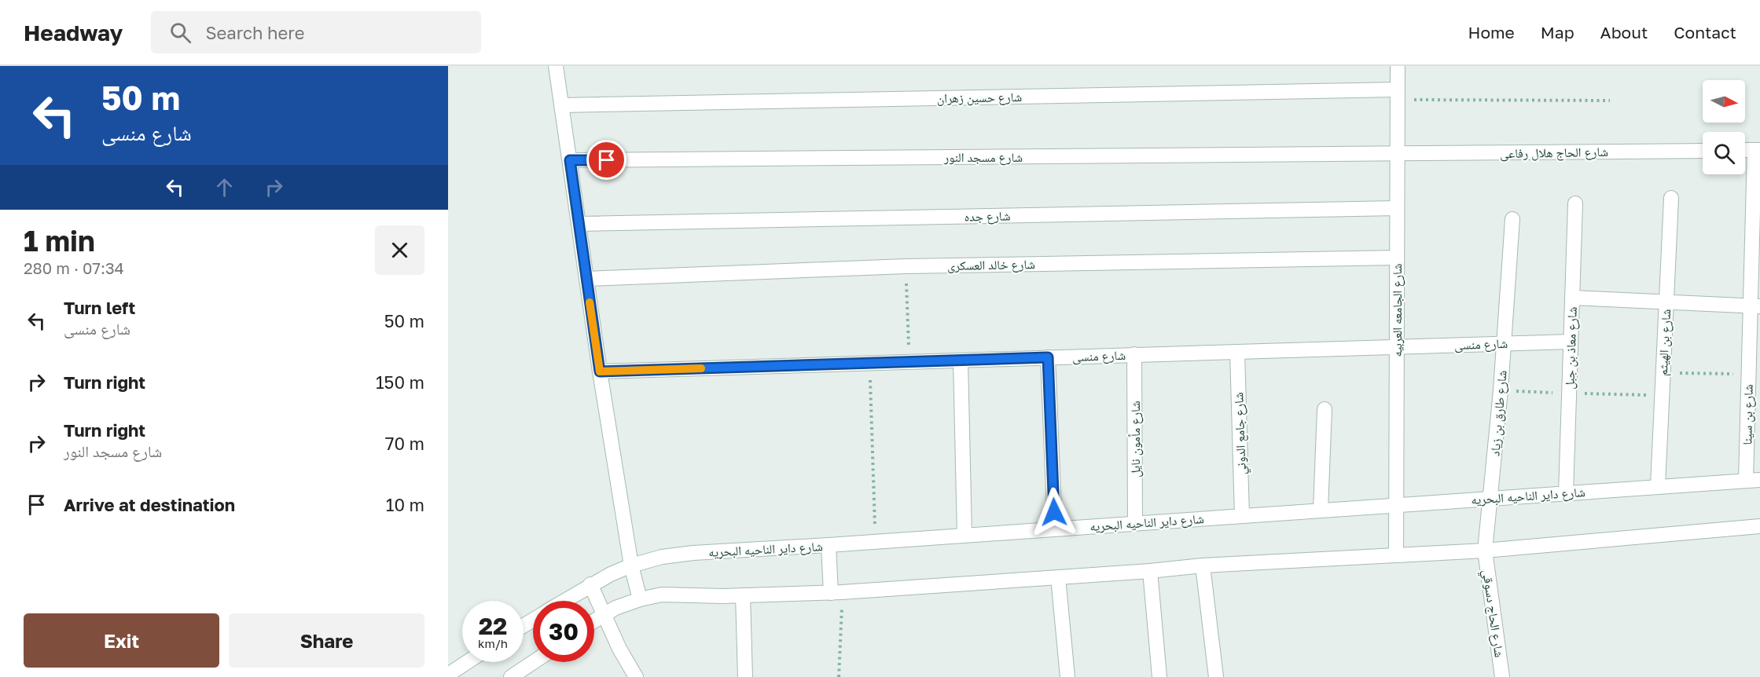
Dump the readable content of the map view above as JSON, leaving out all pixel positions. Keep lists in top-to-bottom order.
{
  "streets": {
    "street": [
      "شارع حسين زهران",
      "شارع الحاج هلال رفاعى",
      "شارع مسجد النور",
      "شارع جده",
      "شارع خالد العسكرى",
      "شارع الجامعه العربيه",
      "شارع بن الهيثم",
      "شارع منسى",
      "شارع معاذ بن جبل",
      "شارع طارق بن زياد",
      "شارع بن سينا",
      "شارع جامع الدوني",
      "شارع مأمون نايل",
      "شارع داير الناحيه البحريه",
      "شارع الحاج دسوقي"
    ]
  },
  "crossings": [
    ["شارع حسين زهران", "شارع الجامعه العربيه"],
    ["شارع الحاج هلال رفاعى", "شارع مسجد النور"],
    ["شارع الحاج هلال رفاعى", "شارع الجامعه العربيه"],
    ["شارع مسجد النور", "شارع الجامعه العربيه"],
    ["شارع جده", "شارع الجامعه العربيه"],
    ["شارع خالد العسكرى", "شارع الجامعه العربيه"],
    ["شارع الجامعه العربيه", "شارع منسى"],
    ["شارع الجامعه العربيه", "شارع داير الناحيه البحريه"],
    ["شارع بن الهيثم", "شارع داير الناحيه البحريه"],
    ["شارع منسى", "شارع معاذ بن جبل"],
    ["شارع منسى", "شارع طارق بن زياد"],
    ["شارع منسى", "شارع جامع الدوني"],
    ["شارع منسى", "شارع مأمون نايل"],
    ["شارع معاذ بن جبل", "شارع داير الناحيه البحريه"],
    ["شارع طارق بن زياد", "شارع داير الناحيه البحريه"],
    ["شارع طارق بن زياد", "شارع الحاج دسوقي"],
    ["شارع بن سينا", "شارع داير الناحيه البحريه"],
    ["شارع جامع الدوني", "شارع داير الناحيه البحريه"],
    ["شارع مأمون نايل", "شارع داير الناحيه البحريه"]
  ],
  "north": "right",
  "page": {
    "header": "Headway",
    "search": "Search here",
    "nav": [
      "Home",
      "Map",
      "About",
      "Contact"
    ],
    "turn": ["50 m", "شارع منسى"],
    "heading": ["1 min", "280 m · 07:34"],
    "list": [
      {
        "name": "Turn left",
        "note": "شارع منسى",
        "value": "50 m"
      },
      {
        "name": "Turn right",
        "value": "150 m"
      },
      {
        "name": "Turn right",
        "note": "شارع مسجد النور",
        "value": "70 m"
      },
      {
        "name": "Arrive at destination",
        "value": "10 m"
      }
    ],
    "speed": "22 km/h",
    "limit": "30",
    "buttons": ["Exit", "Share"]
  }
}
